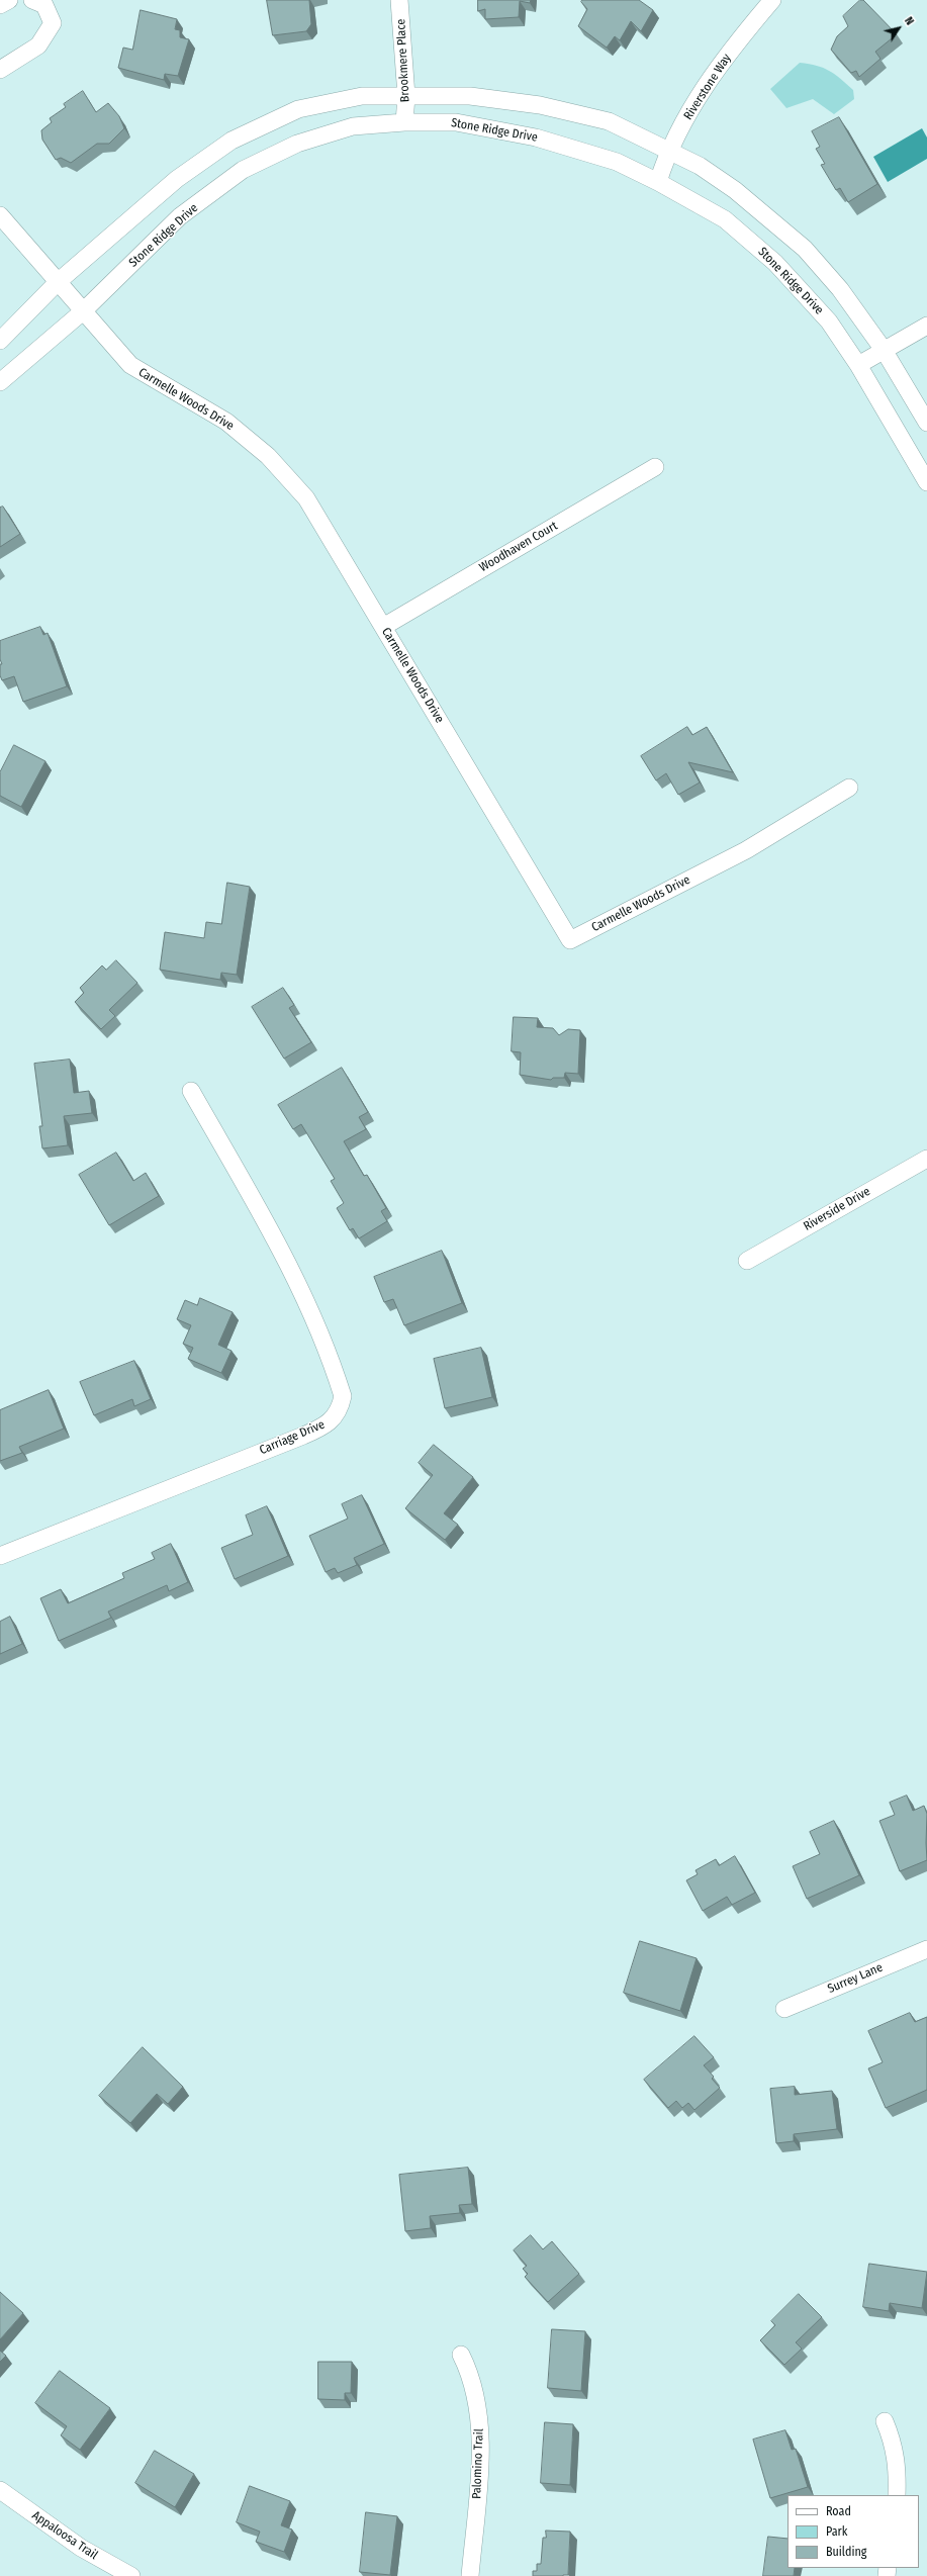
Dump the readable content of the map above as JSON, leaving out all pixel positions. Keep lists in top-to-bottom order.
{
  "streets": {
    "street": [
      "Brookmere Place",
      "Riverstone Way",
      "Stone Ridge Drive",
      "Carmelle Woods Drive",
      "Woodhaven Court",
      "Riverside Drive",
      "Carriage Drive",
      "Surrey Lane",
      "Palomino Trail",
      "Appaloosa Trail"
    ]
  },
  "crossings": [
    ["Brookmere Place", "Stone Ridge Drive"],
    ["Riverstone Way", "Stone Ridge Drive"],
    ["Stone Ridge Drive", "Carmelle Woods Drive"],
    ["Carmelle Woods Drive", "Woodhaven Court"]
  ],
  "legend": ["Road", "Park", "Building"],
  "north": "top right"
}
